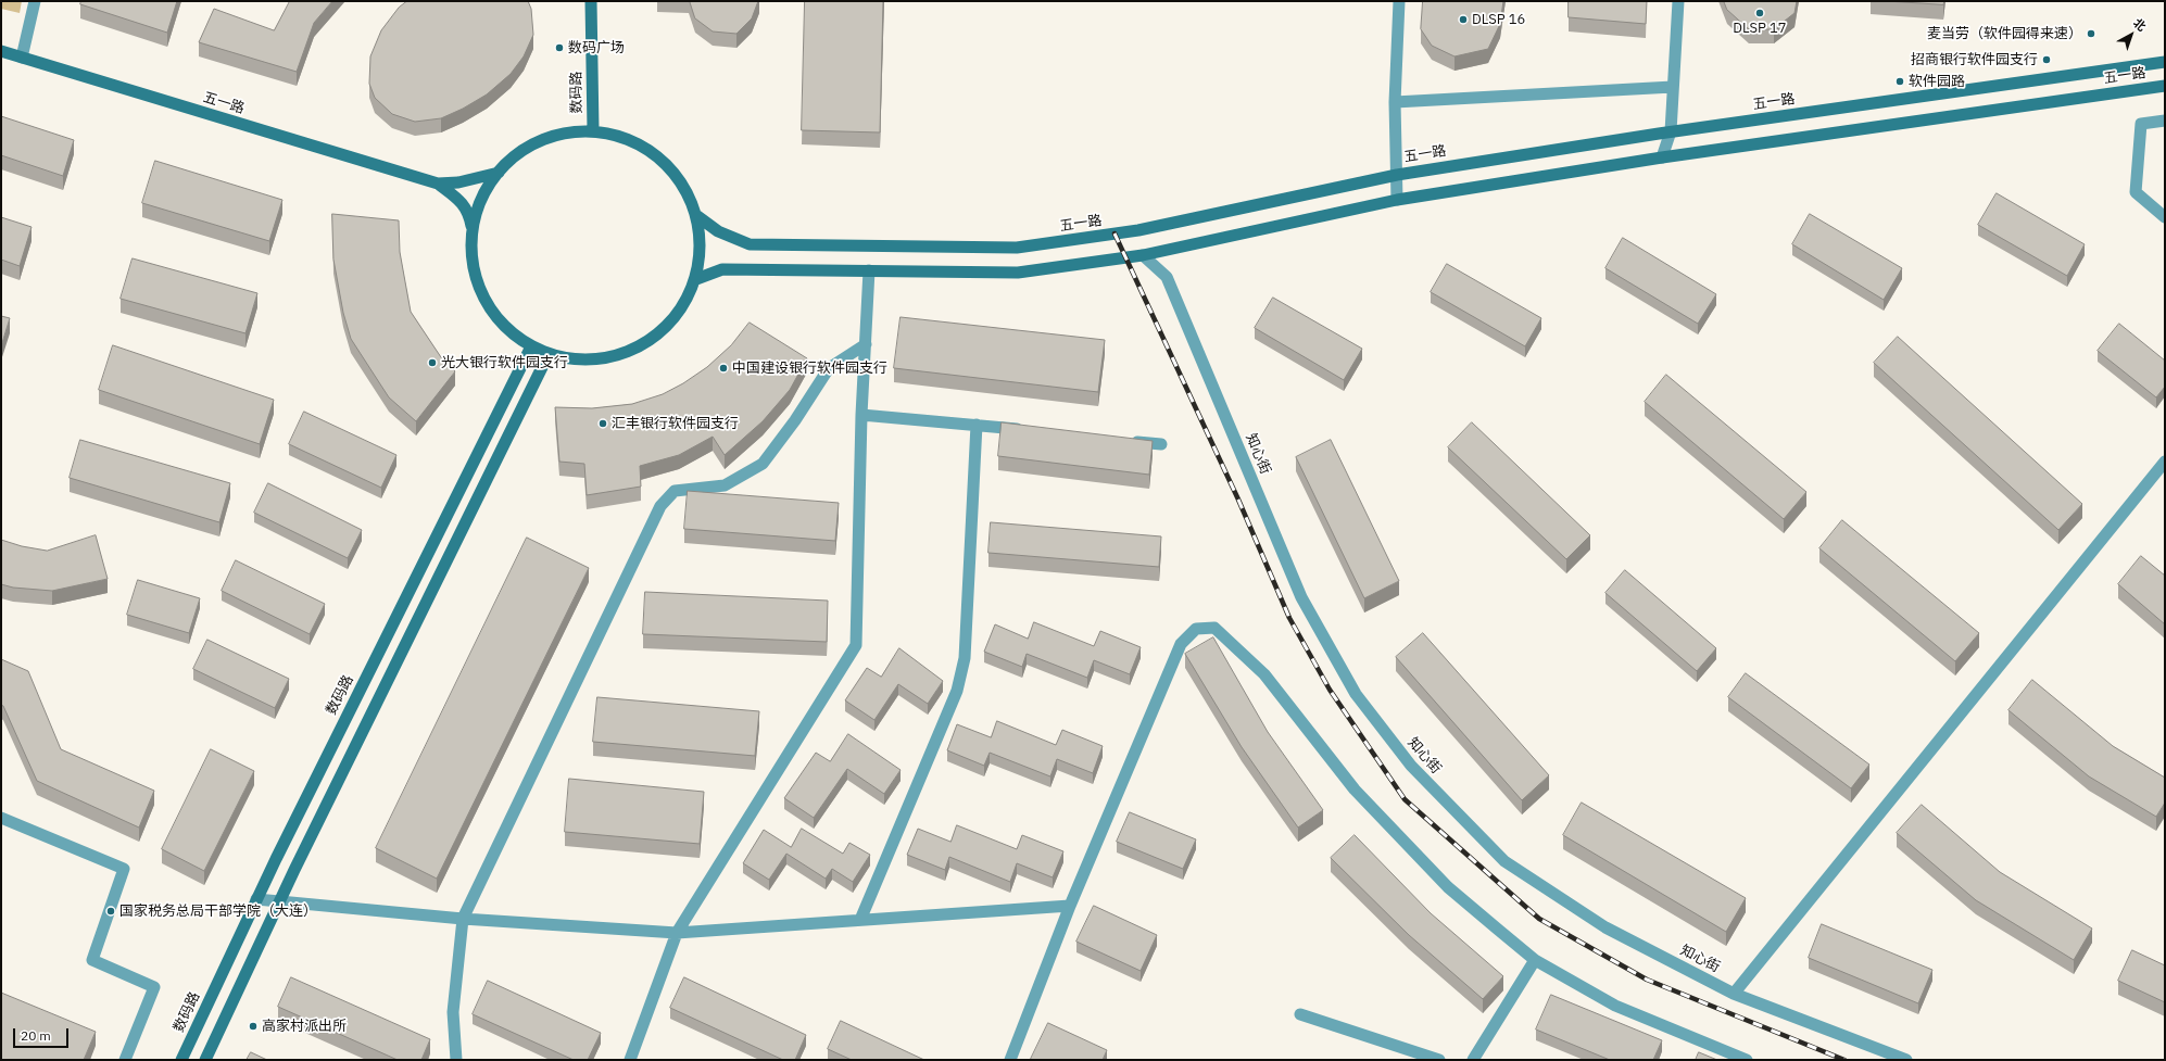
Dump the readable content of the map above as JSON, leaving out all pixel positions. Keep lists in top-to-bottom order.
{
  "streets": {
    "main road": ["五一路", "数码路"],
    "street": ["知心街"]
  },
  "crossings": [
    ["五一路", "知心街"]
  ],
  "places": [
    "DLSP 17",
    "DLSP 16",
    "麦当劳（软件园得来速）",
    "数码广场",
    "招商银行软件园支行",
    "软件园路",
    "光大银行软件园支行",
    "中国建设银行软件园支行",
    "汇丰银行软件园支行",
    "国家税务总局干部学院（大连）",
    "高家村派出所"
  ],
  "scale_bar": "20 m",
  "north": "top right"
}
